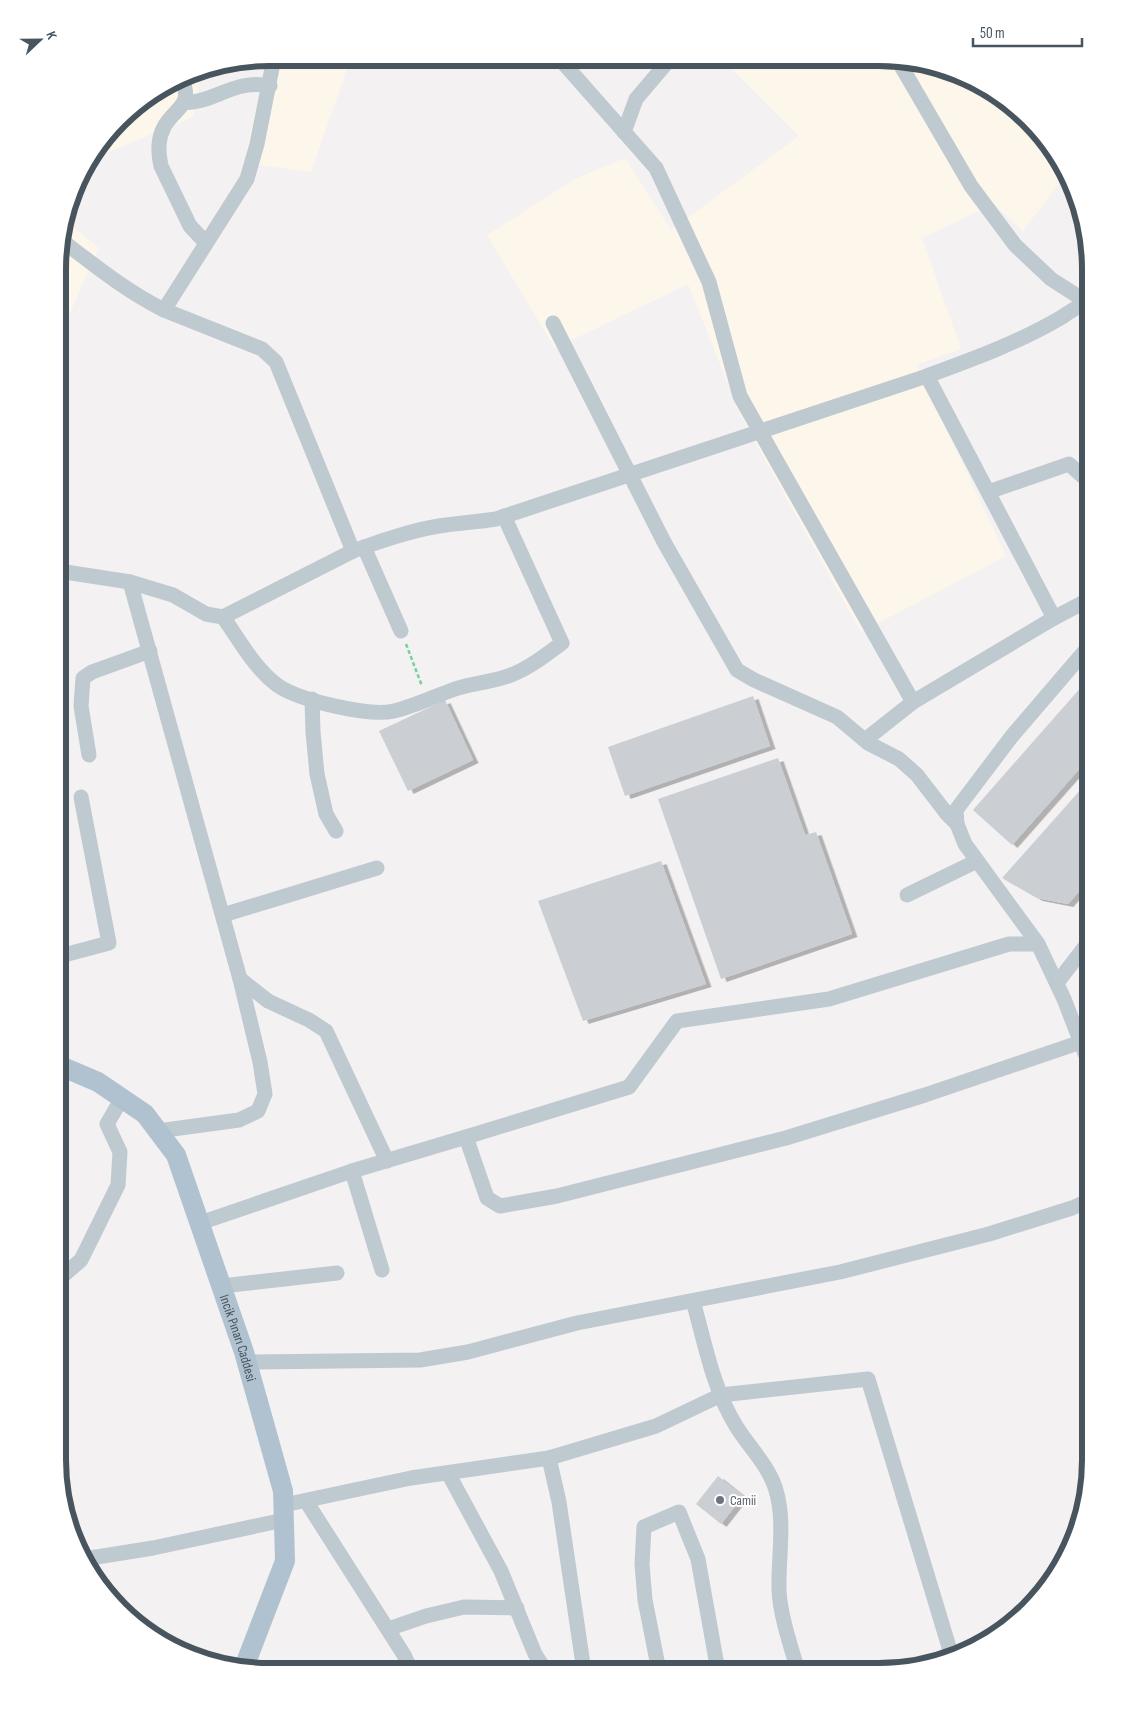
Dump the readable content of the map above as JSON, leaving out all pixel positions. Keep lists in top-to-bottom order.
{
  "streets": {
    "main road": ["Incik Pınarı Caddesi"]
  },
  "places": ["Camii"],
  "scale_bar": "50 m",
  "north": "right"
}
